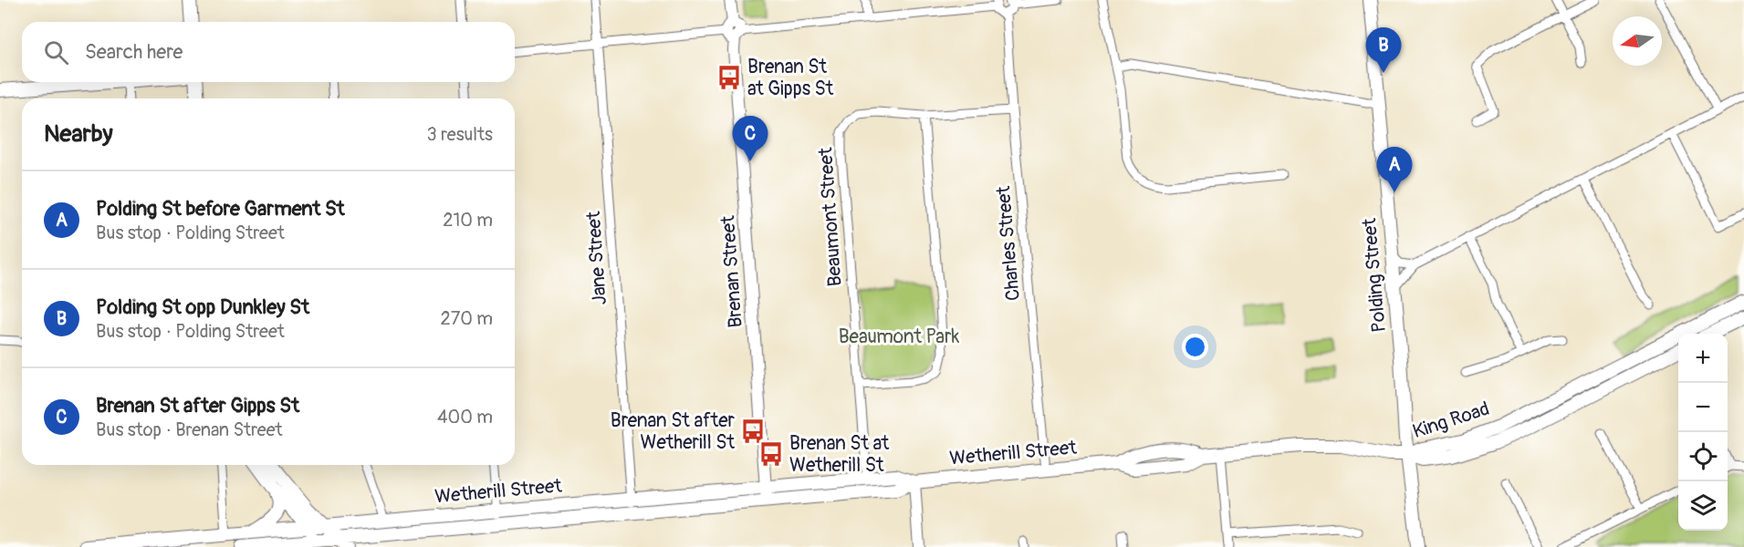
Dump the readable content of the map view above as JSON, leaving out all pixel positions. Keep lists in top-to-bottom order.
{
  "streets": {
    "main road": ["Polding Street", "King Road", "Wetherill Street"],
    "street": [
      "Beaumont Street",
      "Charles Street",
      "Jane Street",
      "Brenan Street"
    ]
  },
  "crossings": [
    ["Beaumont Street", "Charles Street"],
    ["Beaumont Street", "Wetherill Street"],
    ["Charles Street", "Wetherill Street"],
    ["Jane Street", "Wetherill Street"],
    ["Brenan Street", "Wetherill Street"],
    ["Polding Street", "King Road"],
    ["Polding Street", "Wetherill Street"],
    ["King Road", "Wetherill Street"]
  ],
  "parks": ["Beaumont Park"],
  "places": {
    "bus stop": ["Brenan St at Gipps St", "Brenan St after Wetherill St", "Brenan St at Wetherill St"]
  },
  "north": "left",
  "page": {
    "search": "Search here",
    "pins": ["B", "C", "A"],
    "heading": ["Nearby", "3 results"],
    "list": [
      {
        "mark": "A",
        "name": "Polding St before Garment St",
        "note": "Bus stop · Polding Street",
        "value": "210 m"
      },
      {
        "mark": "B",
        "name": "Polding St opp Dunkley St",
        "note": "Bus stop · Polding Street",
        "value": "270 m"
      },
      {
        "mark": "C",
        "name": "Brenan St after Gipps St",
        "note": "Bus stop · Brenan Street",
        "value": "400 m"
      }
    ],
    "map_buttons": ["+", "−"]
  }
}
